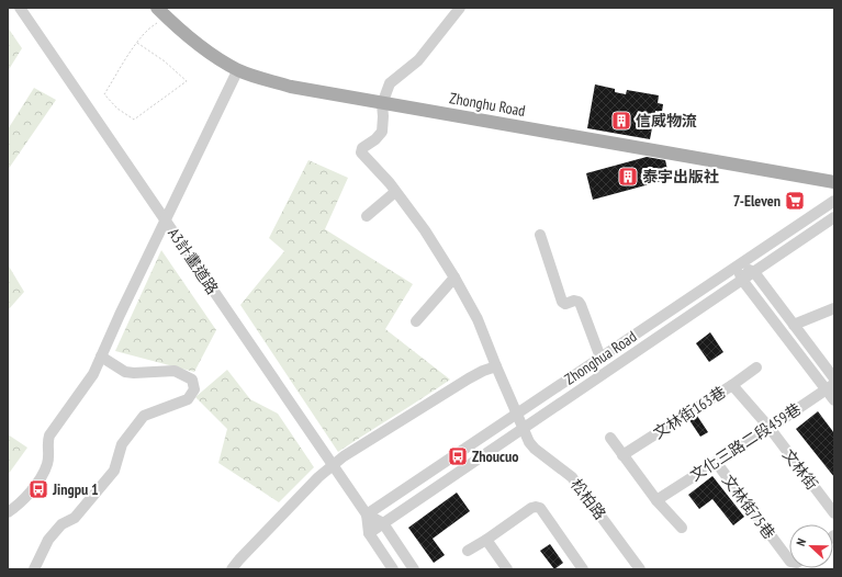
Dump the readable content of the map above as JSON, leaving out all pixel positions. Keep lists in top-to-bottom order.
{
  "streets": {
    "main road": ["Zhonghu Road"],
    "street": [
      "A3計畫道路",
      "Zhonghua Road",
      "文林街163巷",
      "文化三路二段459巷",
      "文林街",
      "松柏路",
      "文林街75巷"
    ]
  },
  "crossings": [
    ["Zhonghu Road", "松柏路"],
    ["A3計畫道路", "Zhonghua Road"],
    ["Zhonghua Road", "松柏路"],
    ["文林街163巷", "文林街"],
    ["文化三路二段459巷", "文林街"],
    ["文化三路二段459巷", "文林街75巷"]
  ],
  "places": {
    "building": ["信威物流", "泰宇出版社"],
    "supermarket": ["7-Eleven"],
    "bus stop": ["Zhoucuo", "Jingpu 1"]
  },
  "north": "left"
}
